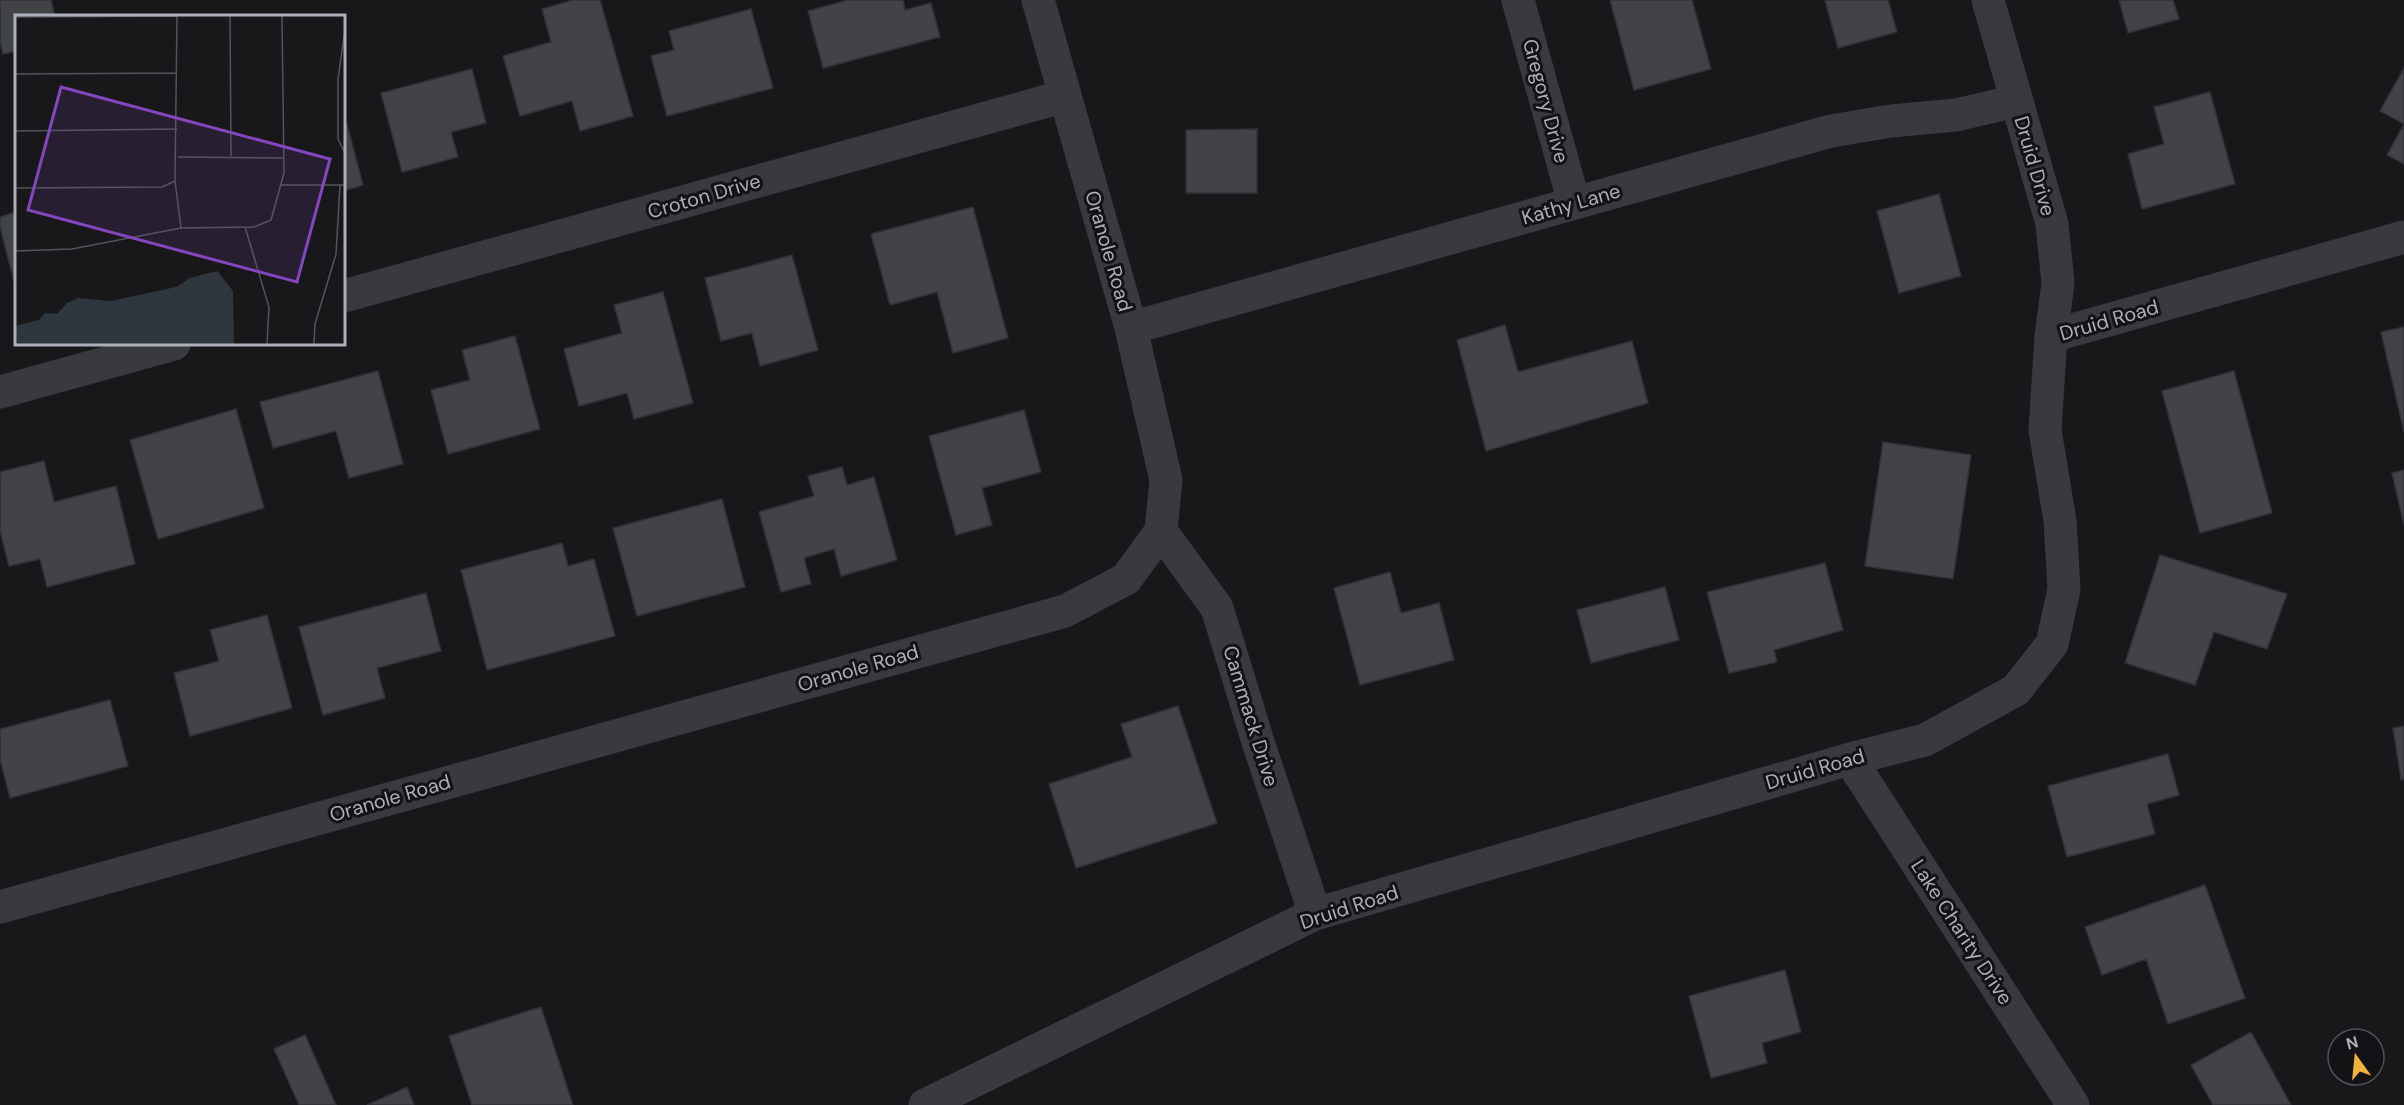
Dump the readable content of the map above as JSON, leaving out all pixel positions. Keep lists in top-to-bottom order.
{
  "streets": {
    "street": [
      "Gregory Drive",
      "Druid Drive",
      "Croton Drive",
      "Kathy Lane",
      "Oranole Road",
      "Druid Road",
      "Cammack Drive",
      "Lake Charity Drive"
    ]
  },
  "crossings": [
    ["Gregory Drive", "Kathy Lane"],
    ["Druid Drive", "Kathy Lane"],
    ["Druid Drive", "Druid Road"],
    ["Croton Drive", "Oranole Road"],
    ["Kathy Lane", "Oranole Road"],
    ["Oranole Road", "Cammack Drive"],
    ["Druid Road", "Cammack Drive"],
    ["Druid Road", "Lake Charity Drive"]
  ],
  "north": "top"
}
